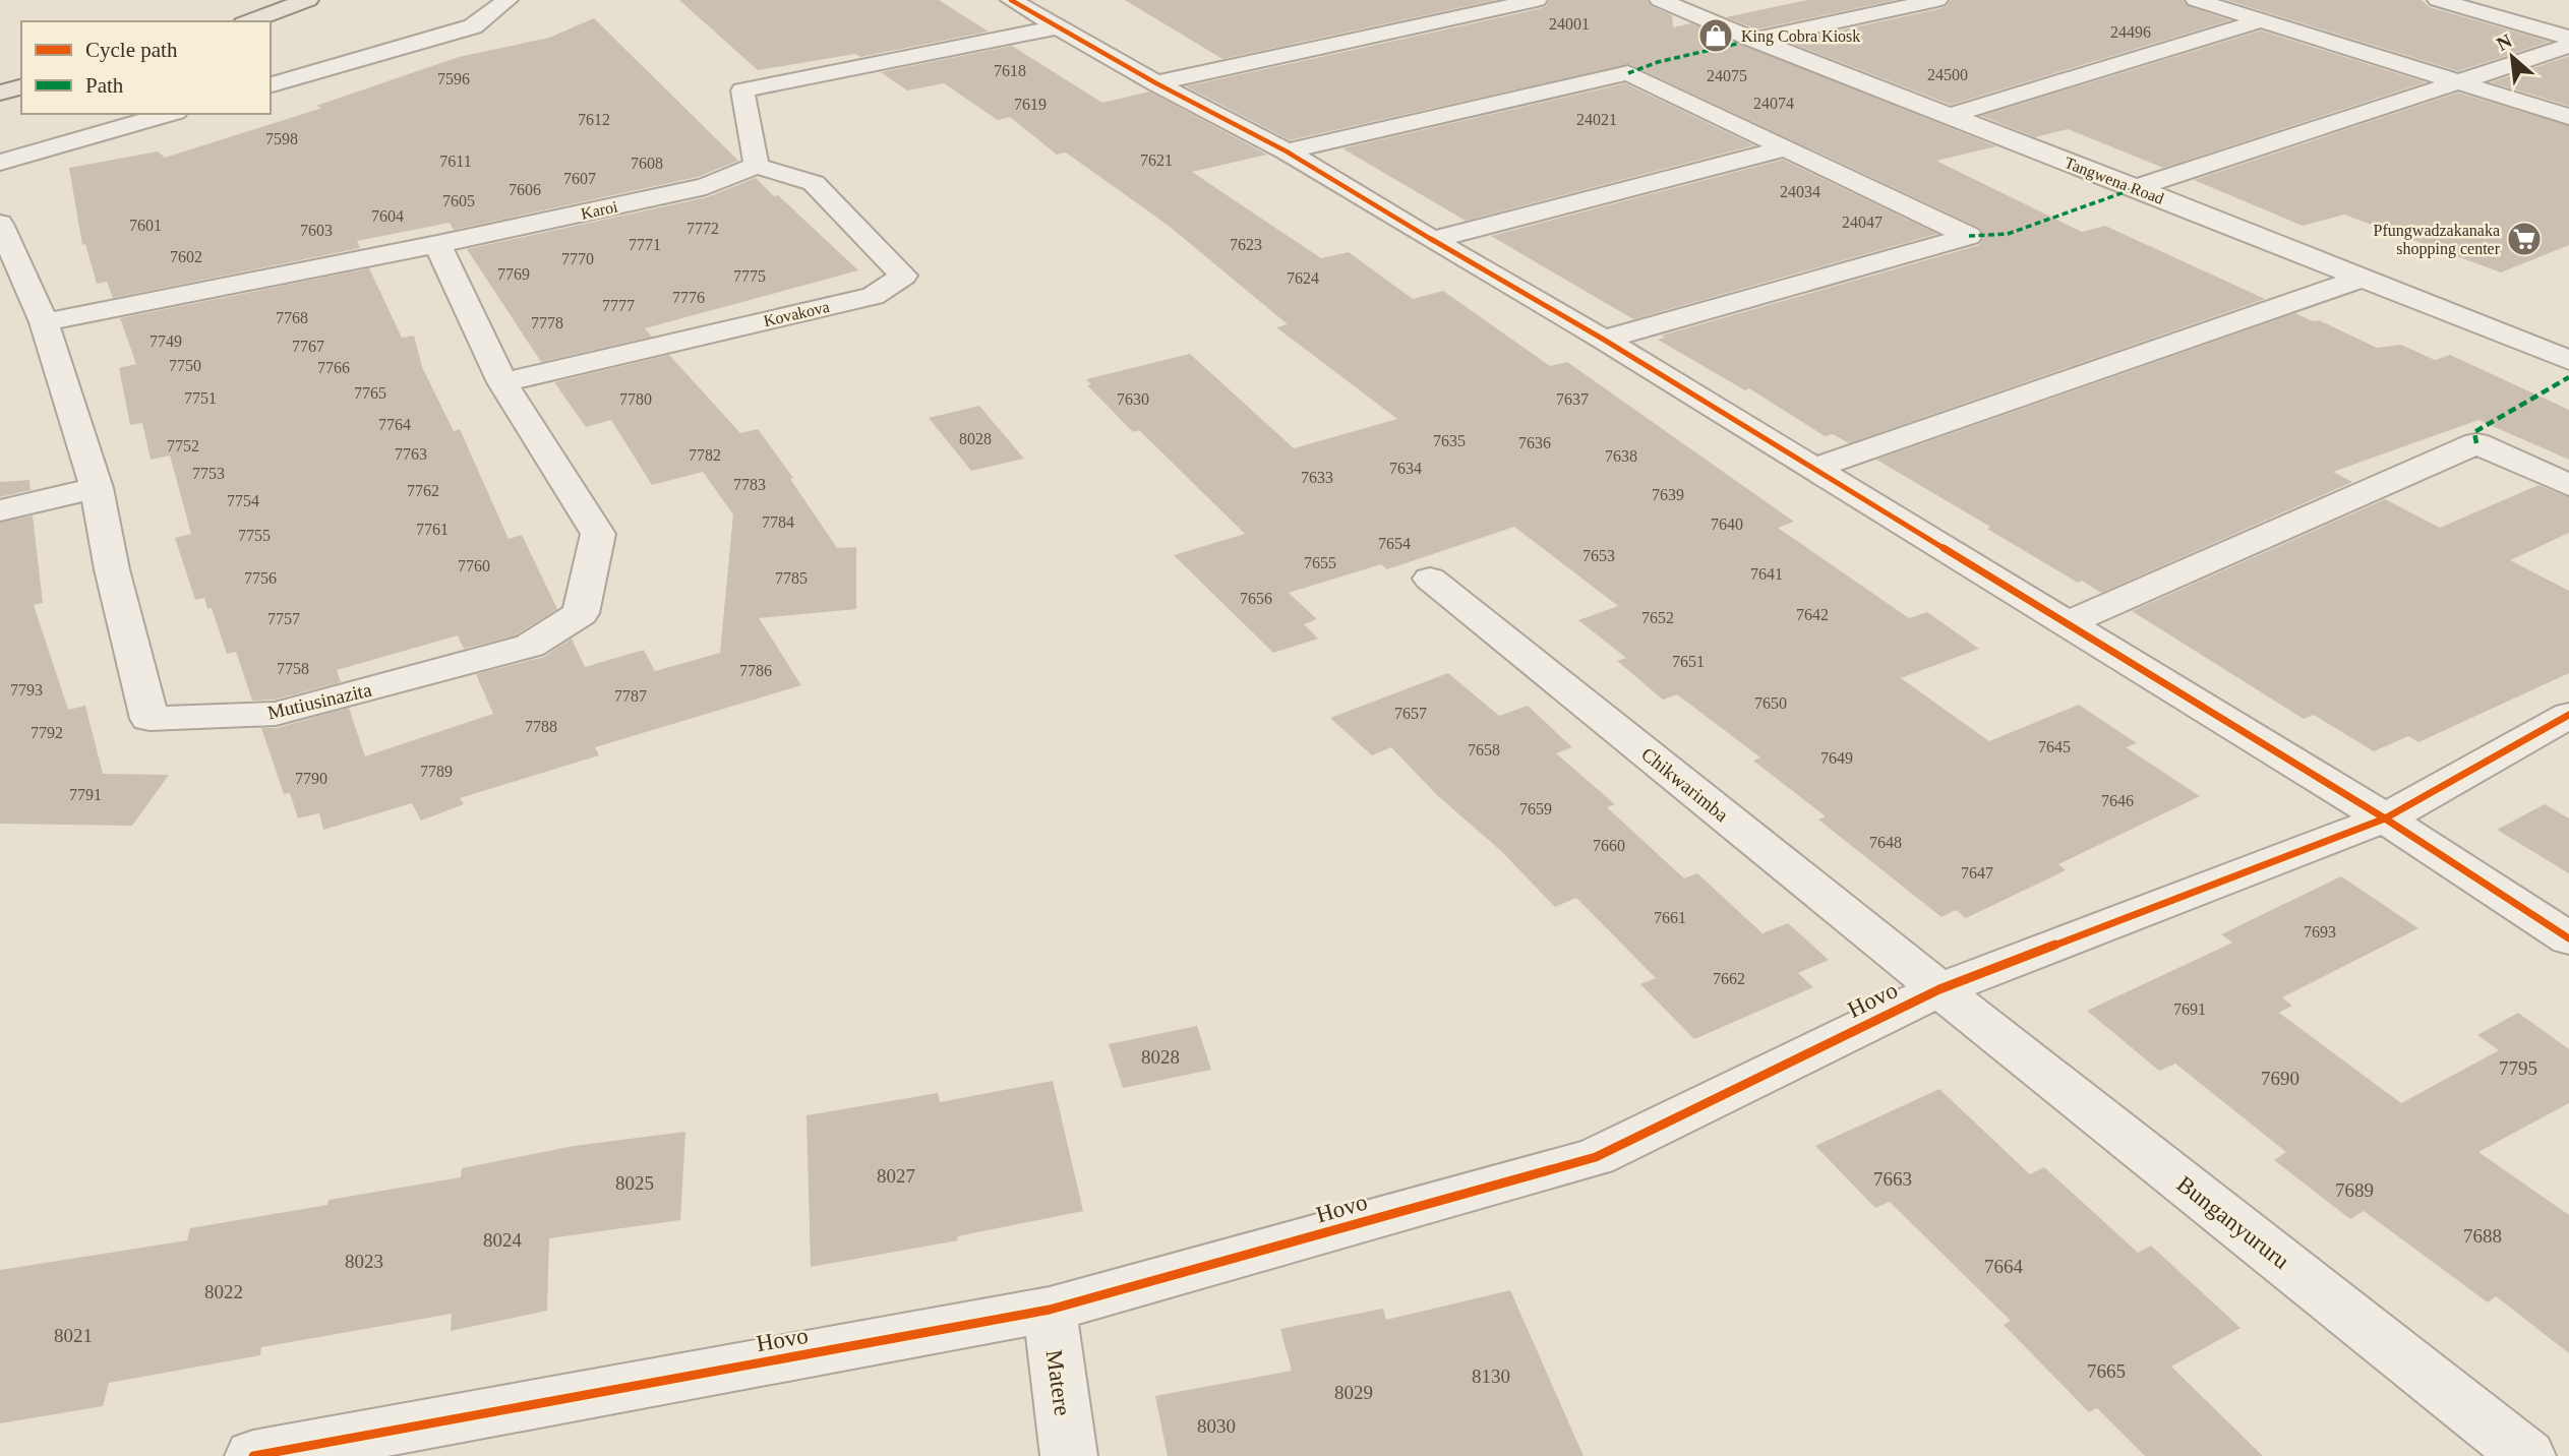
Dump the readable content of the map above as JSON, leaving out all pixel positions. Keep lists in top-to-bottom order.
{
  "streets": {
    "street": [
      "Tangwena Road",
      "Karoi",
      "Kovakova",
      "Mutiusinazita",
      "Chikwarimba",
      "Hovo",
      "Bunganyururu",
      "Matere"
    ]
  },
  "crossings": [
    ["Karoi", "Kovakova"],
    ["Karoi", "Mutiusinazita"],
    ["Kovakova", "Mutiusinazita"],
    ["Chikwarimba", "Hovo"],
    ["Chikwarimba", "Bunganyururu"],
    ["Hovo", "Bunganyururu"],
    ["Hovo", "Matere"]
  ],
  "places": {
    "shop": ["King Cobra Kiosk"],
    "supermarket": ["Pfungwadzakanaka shopping center"]
  },
  "house_numbers": [
    "24001",
    "24496",
    "7618",
    "24500",
    "24075",
    "7596",
    "24074",
    "7619",
    "7612",
    "24021",
    "7598",
    "7621",
    "7611",
    "7608",
    "7607",
    "7606",
    "24034",
    "7605",
    "7604",
    "24047",
    "7601",
    "7772",
    "7603",
    "7771",
    "7623",
    "7602",
    "7770",
    "7769",
    "7775",
    "7624",
    "7776",
    "7777",
    "7768",
    "7778",
    "7749",
    "7767",
    "7750",
    "7766",
    "7765",
    "7751",
    "7780",
    "7630",
    "7637",
    "7764",
    "8028",
    "7635",
    "7636",
    "7752",
    "7763",
    "7782",
    "7638",
    "7634",
    "7753",
    "7633",
    "7783",
    "7762",
    "7639",
    "7754",
    "7784",
    "7640",
    "7761",
    "7755",
    "7654",
    "7653",
    "7655",
    "7760",
    "7641",
    "7756",
    "7785",
    "7656",
    "7642",
    "7652",
    "7757",
    "7651",
    "7758",
    "7786",
    "7793",
    "7787",
    "7650",
    "7657",
    "7788",
    "7792",
    "7645",
    "7658",
    "7649",
    "7789",
    "7790",
    "7791",
    "7646",
    "7659",
    "7648",
    "7660",
    "7647",
    "7661",
    "7693",
    "7662",
    "7691",
    "8028",
    "7795",
    "7690",
    "8027",
    "7663",
    "8025",
    "7689",
    "7688",
    "8024",
    "8023",
    "7664",
    "8022",
    "8021",
    "7665",
    "8130",
    "8029",
    "8030"
  ],
  "legend": ["Cycle path", "Path"],
  "north": "top left"
}
